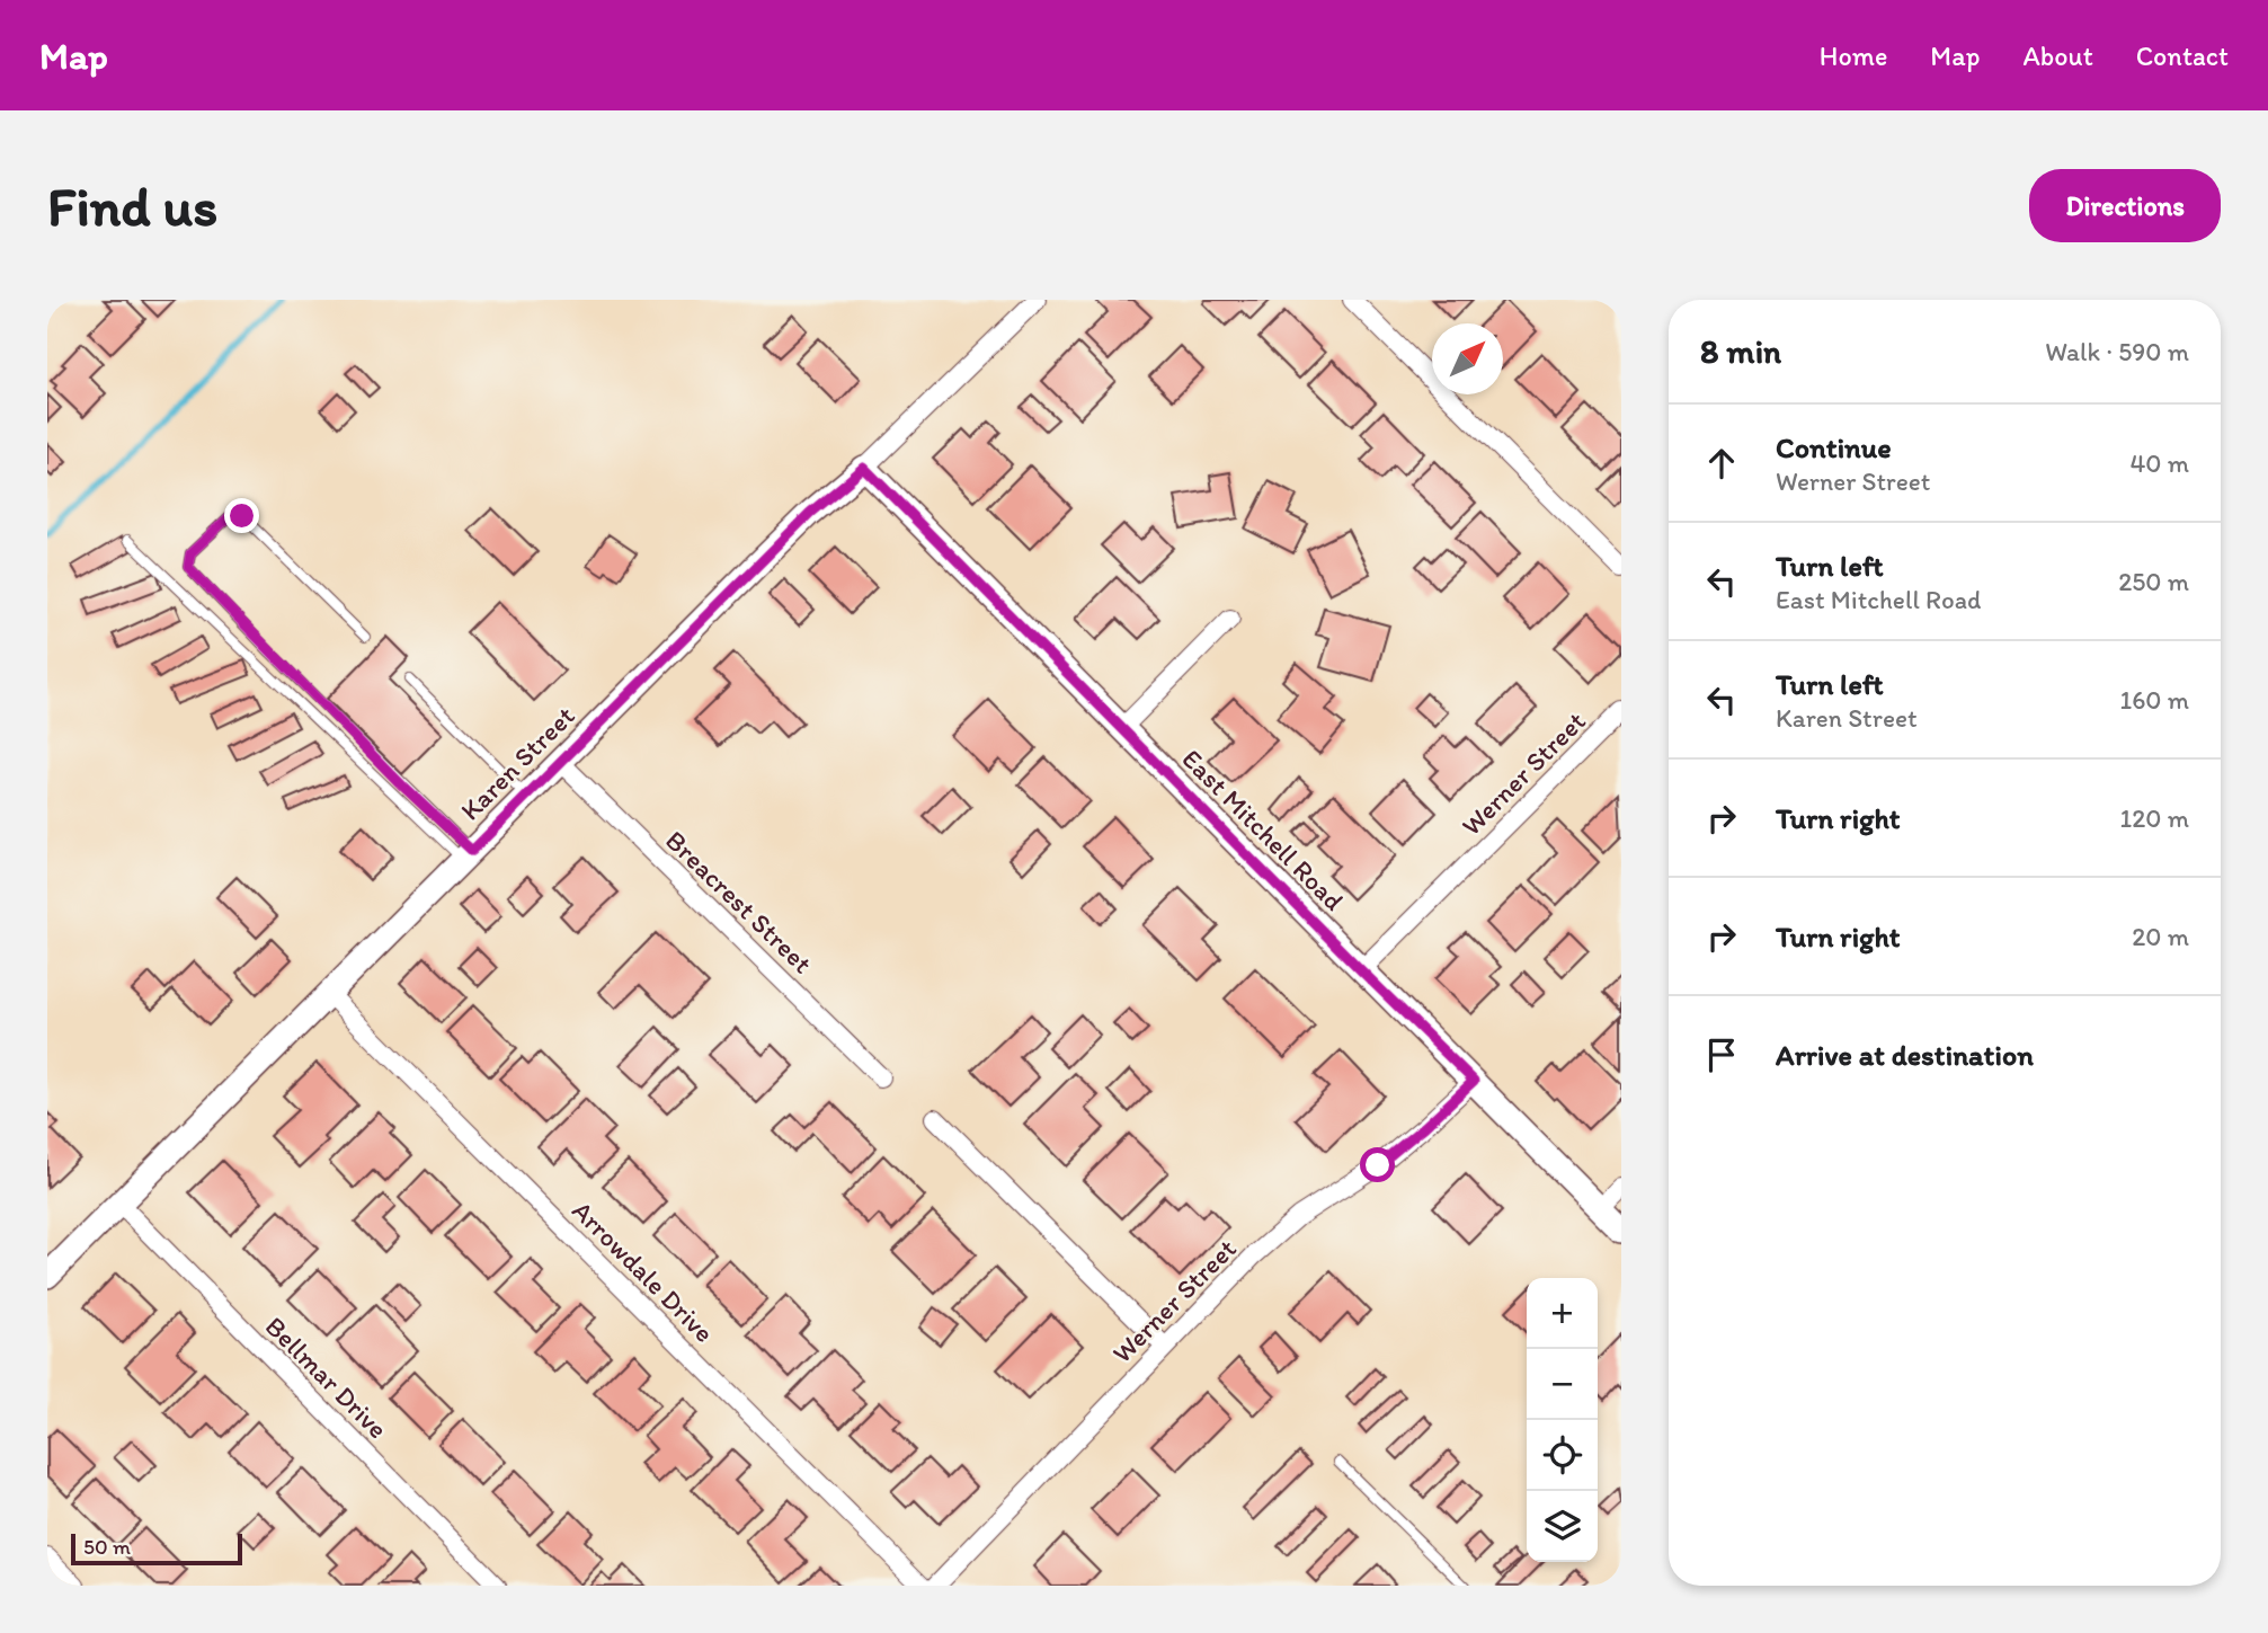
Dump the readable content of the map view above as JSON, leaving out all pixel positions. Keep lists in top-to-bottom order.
{
  "streets": {
    "street": [
      "Karen Street",
      "Werner Street",
      "East Mitchell Road",
      "Breacrest Street",
      "Arrowdale Drive",
      "Bellmar Drive"
    ]
  },
  "crossings": [
    ["Karen Street", "East Mitchell Road"],
    ["Karen Street", "Breacrest Street"],
    ["Karen Street", "Arrowdale Drive"],
    ["Karen Street", "Bellmar Drive"],
    ["Werner Street", "East Mitchell Road"]
  ],
  "scale_bar": "50 m",
  "north": "top right",
  "page": {
    "header": "Map",
    "nav": [
      "Home",
      "Map",
      "About",
      "Contact"
    ],
    "buttons": "Directions",
    "title": "Find us",
    "heading": ["8 min", "Walk · 590 m"],
    "list": [
      ["Continue", "Werner Street", "40 m"],
      ["Turn left", "East Mitchell Road", "250 m"],
      ["Turn left", "Karen Street", "160 m"],
      ["Turn right", "120 m"],
      ["Turn right", "20 m"],
      "Arrive at destination"
    ],
    "map_buttons": ["+", "−"],
    "scale": "50 m"
  }
}
